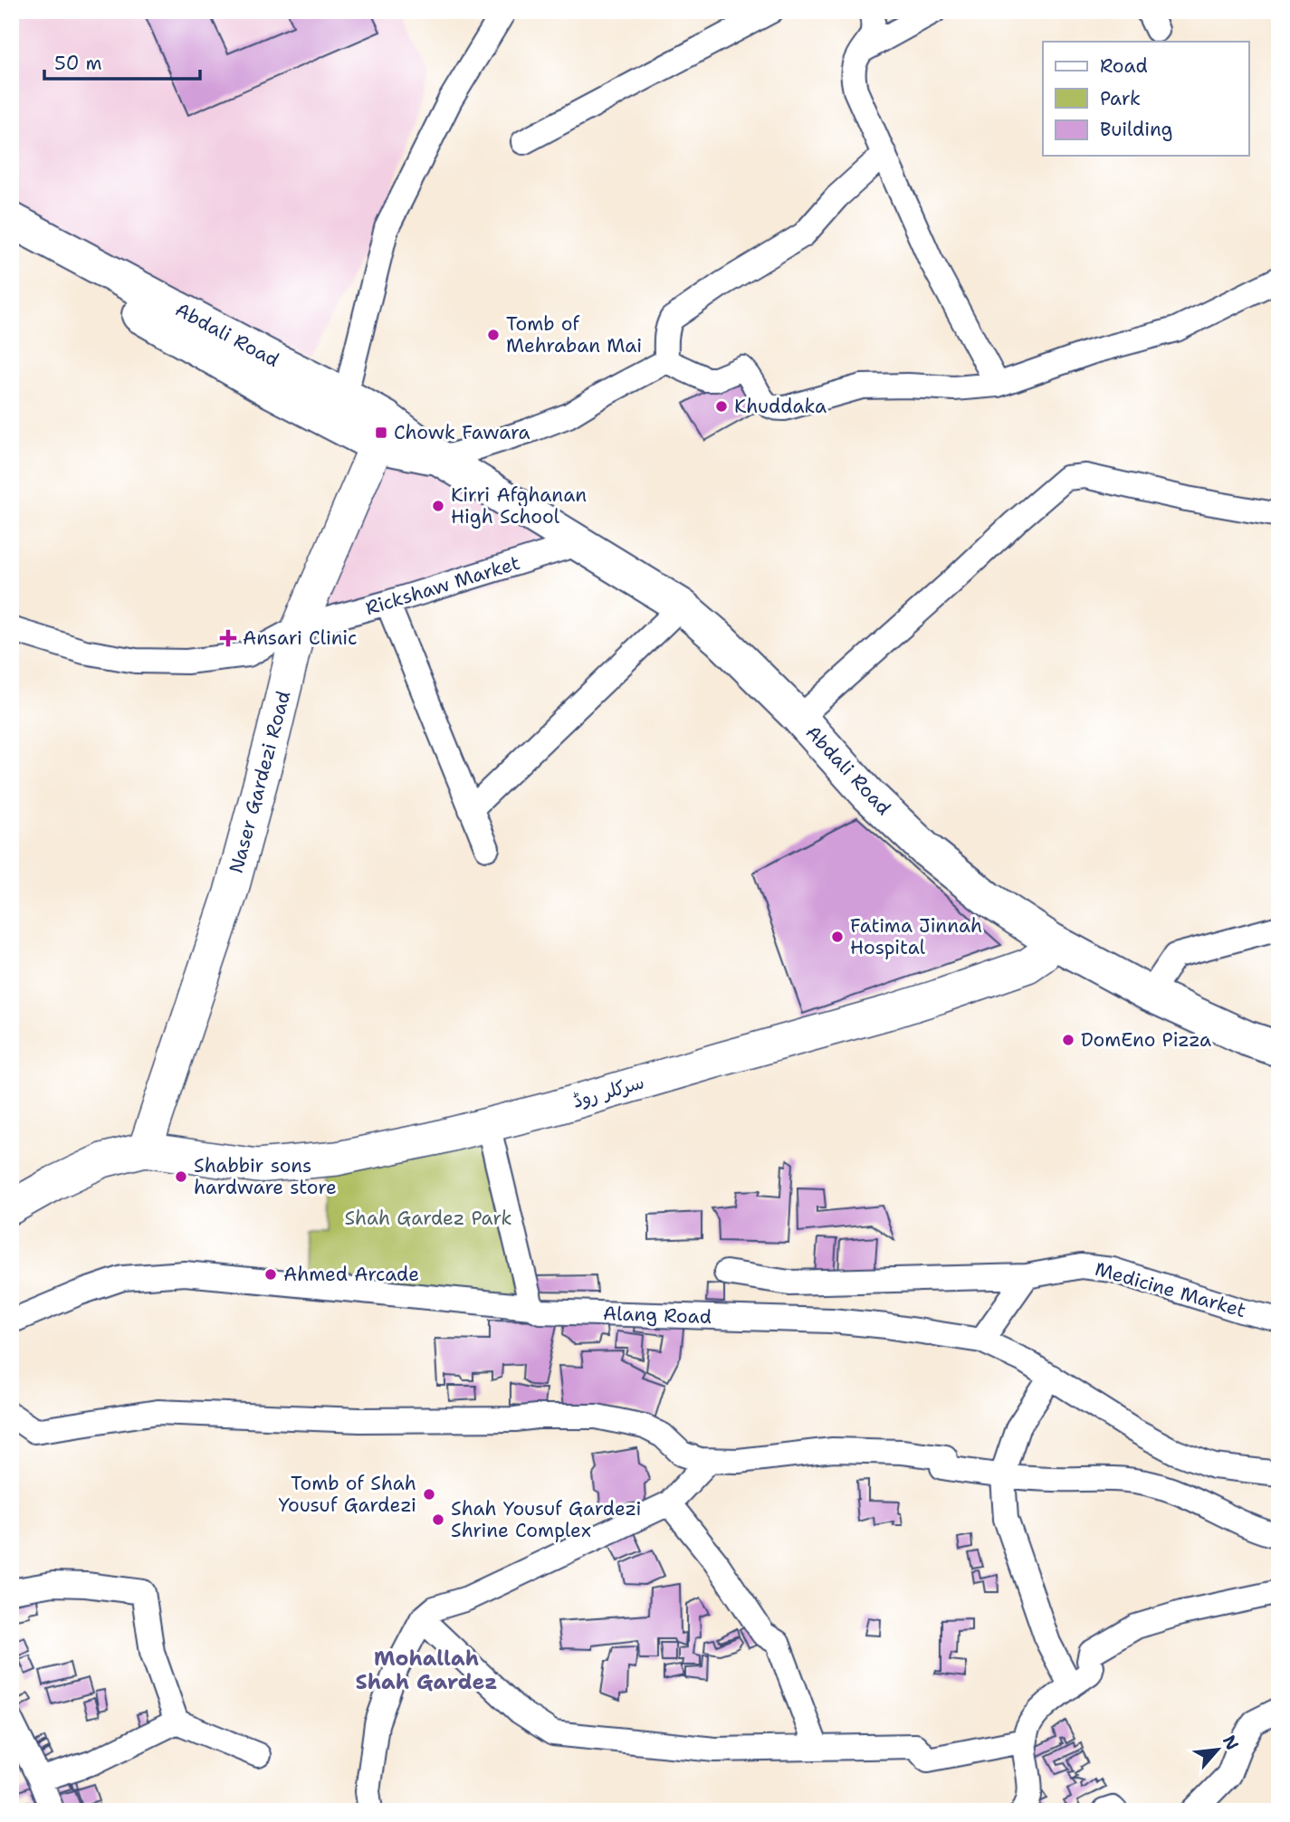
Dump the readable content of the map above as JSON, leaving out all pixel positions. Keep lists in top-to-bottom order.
{
  "streets": {
    "main road": ["Abdali Road", "Naser Gardezi Road", "سرکلر روڈ"],
    "street": ["Rickshaw Market", "Medicine Market", "Alang Road"]
  },
  "crossings": [
    ["Abdali Road", "Rickshaw Market"],
    ["Abdali Road", "Naser Gardezi Road"],
    ["Abdali Road", "سرکلر روڈ"],
    ["Rickshaw Market", "Naser Gardezi Road"],
    ["Naser Gardezi Road", "سرکلر روڈ"]
  ],
  "districts": ["Mohallah Shah Gardez"],
  "parks": ["Shah Gardez Park"],
  "places": {
    "other": [
      "Tomb of Mehraban Mai",
      "Khuddaka",
      "Kirri Afghanan High School",
      "Fatima Jinnah Hospital",
      "DomEno Pizza",
      "Shabbir sons hardware store",
      "Ahmed Arcade",
      "Tomb of Shah Yousuf Gardezi",
      "Shah Yousuf Gardezi Shrine Complex"
    ],
    "transit": ["Chowk Fawara"],
    "health": ["Ansari Clinic"]
  },
  "legend": ["Road", "Park", "Building"],
  "scale_bar": "50 m",
  "north": "top right"
}
